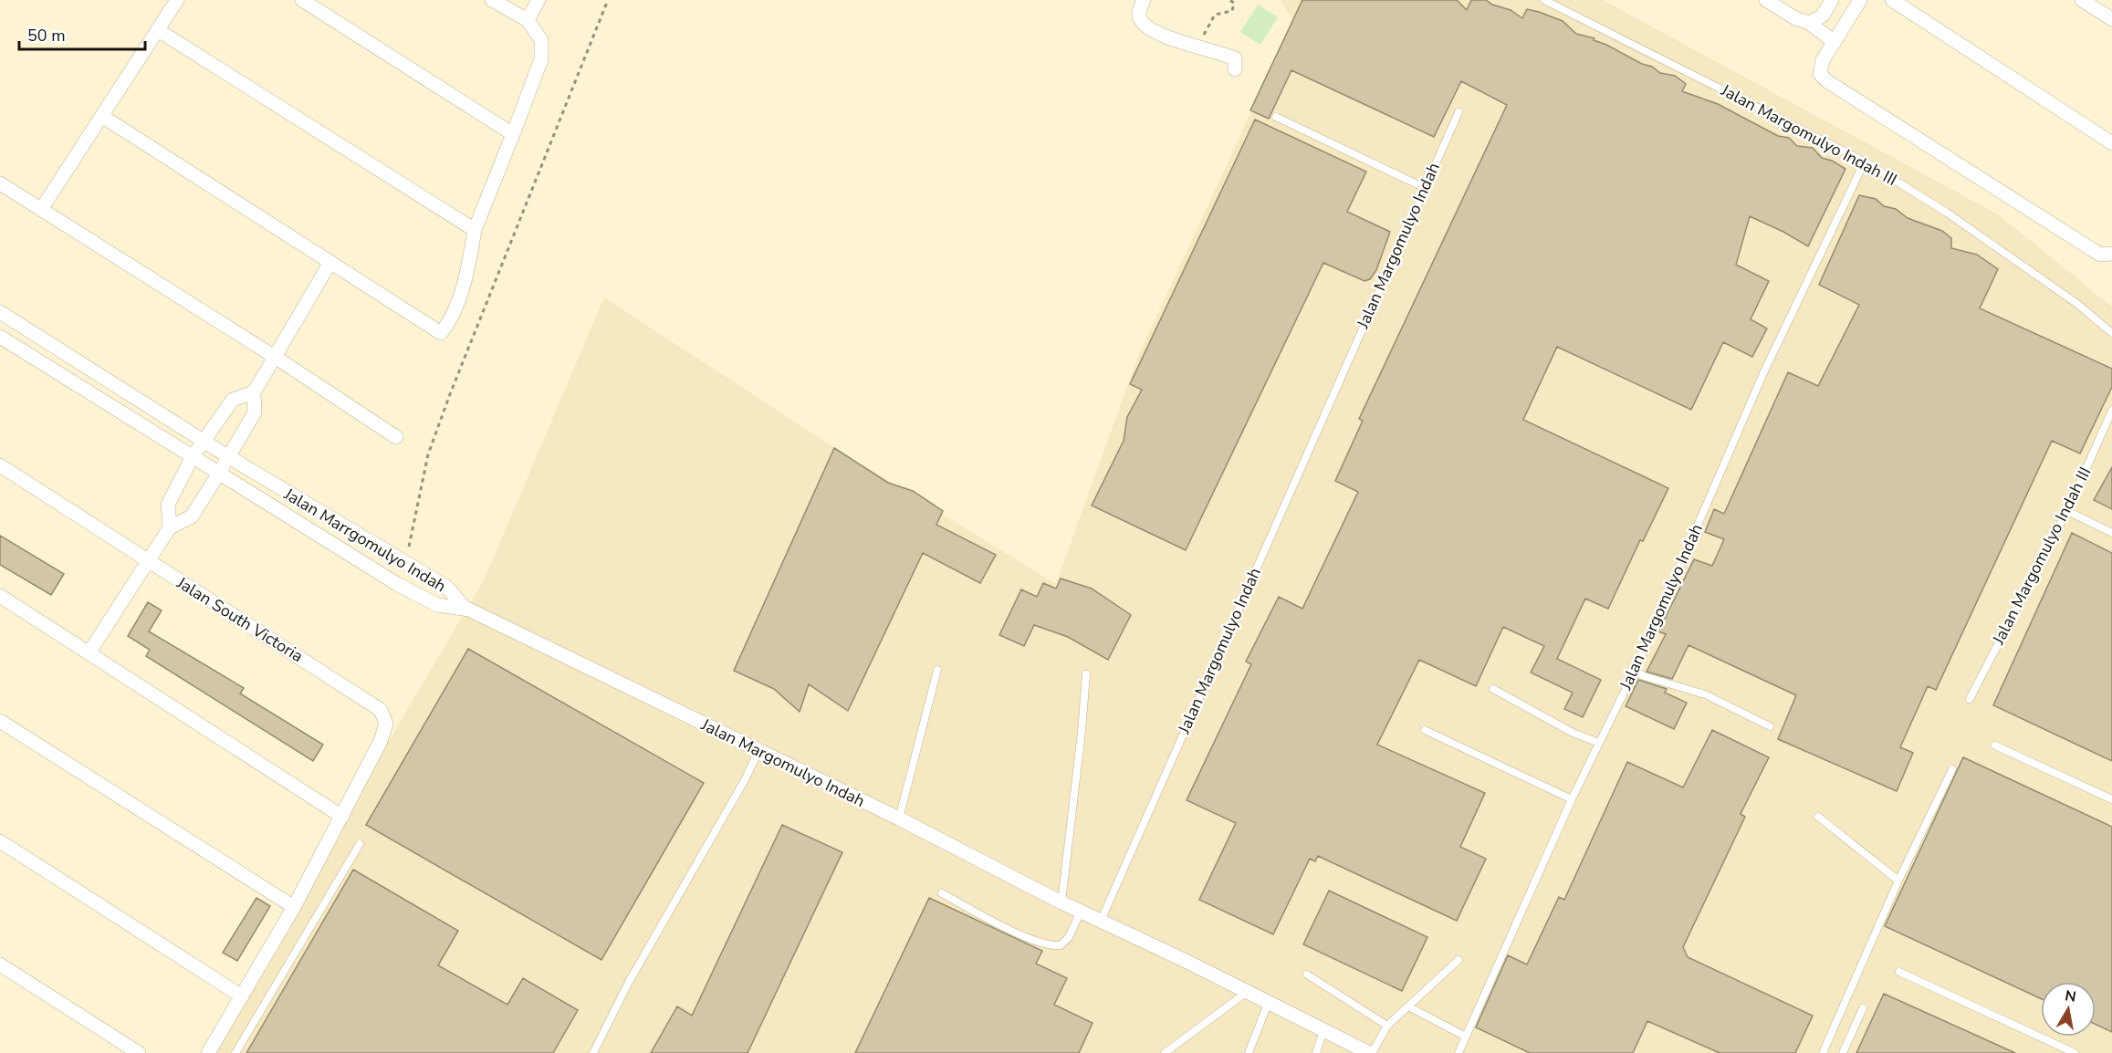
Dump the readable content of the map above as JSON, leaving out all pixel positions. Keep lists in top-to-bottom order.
{
  "streets": {
    "street": ["Jalan Margomulyo Indah", "Jalan Marrgomulyo Indah", "Jalan South Victoria"],
    "lane": ["Jalan Margomulyo Indah III"]
  },
  "crossings": [
    ["Jalan Margomulyo Indah III", "Jalan Margomulyo Indah"],
    ["Jalan Margomulyo Indah", "Jalan Marrgomulyo Indah"]
  ],
  "scale_bar": "50 m",
  "north": "top"
}
